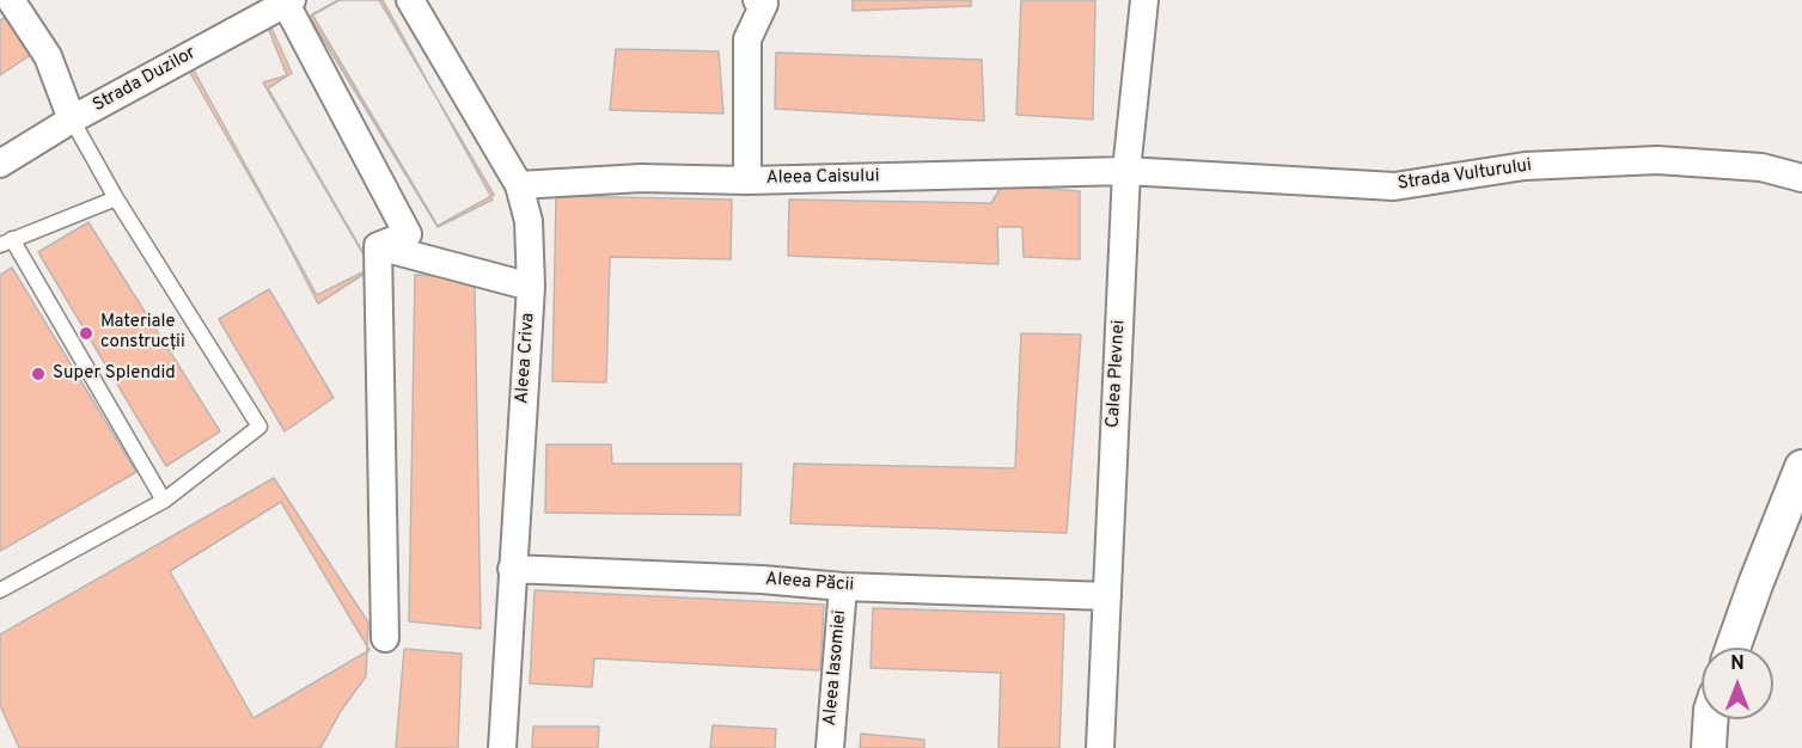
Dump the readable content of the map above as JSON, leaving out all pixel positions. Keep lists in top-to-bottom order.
{
  "streets": {
    "street": [
      "Strada Duzilor",
      "Strada Vulturului",
      "Aleea Caisului",
      "Aleea Criva",
      "Calea Plevnei",
      "Aleea Păcii",
      "Aleea Iasomiei"
    ]
  },
  "crossings": [
    ["Strada Vulturului", "Aleea Caisului"],
    ["Strada Vulturului", "Calea Plevnei"],
    ["Aleea Caisului", "Aleea Criva"],
    ["Aleea Caisului", "Calea Plevnei"],
    ["Aleea Criva", "Aleea Păcii"],
    ["Calea Plevnei", "Aleea Păcii"],
    ["Aleea Păcii", "Aleea Iasomiei"]
  ],
  "places": ["Materiale construcții", "Super Splendid"],
  "north": "top"
}
